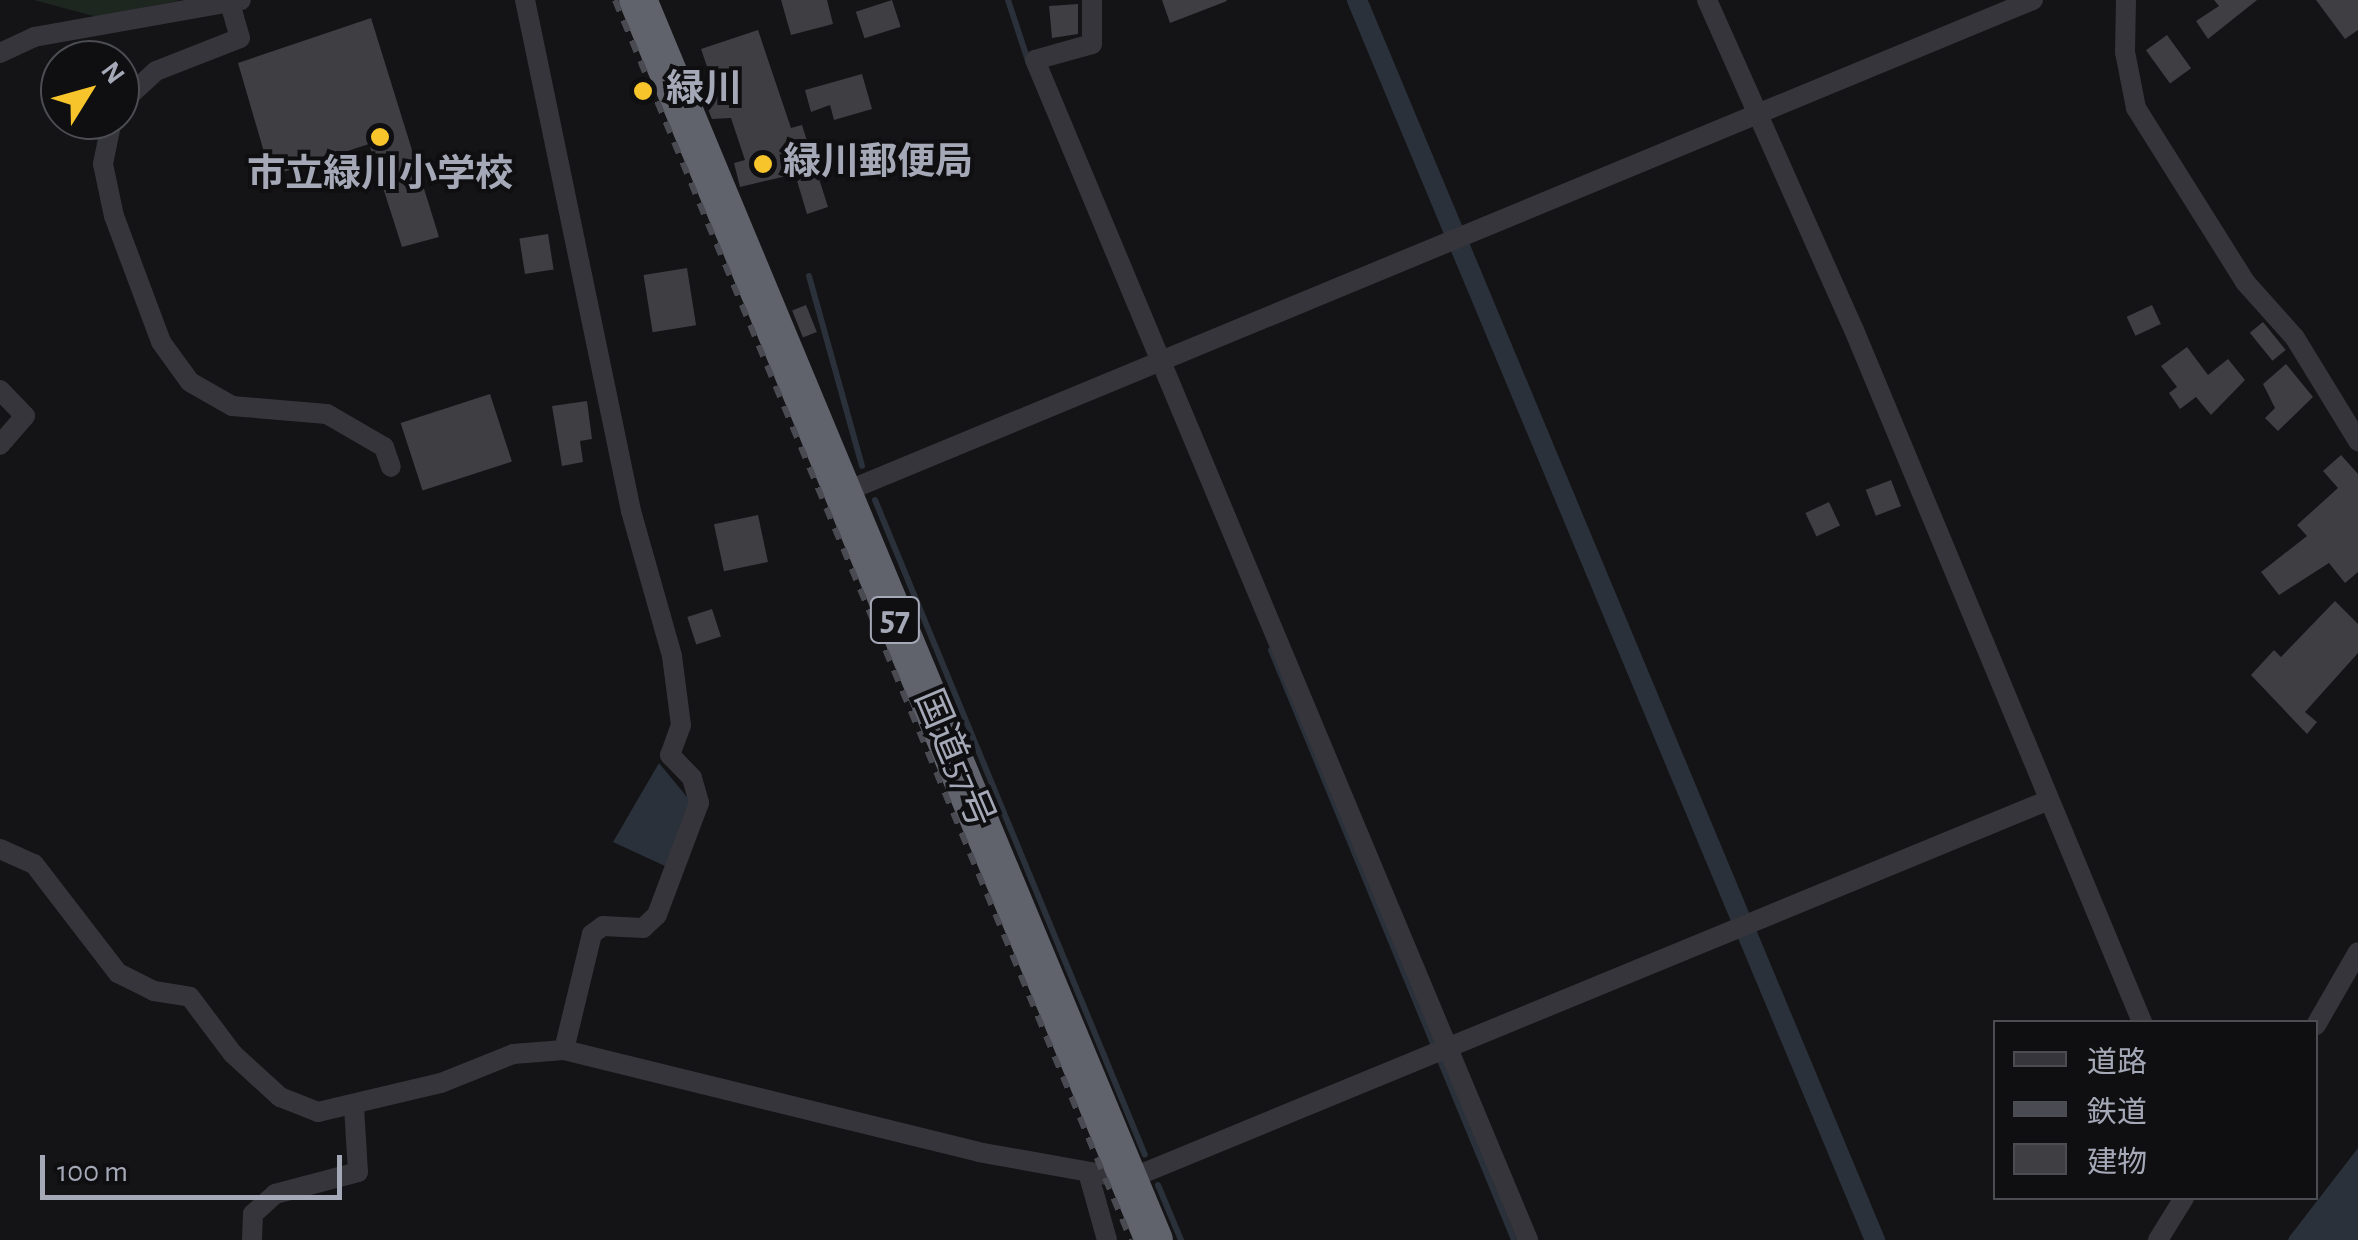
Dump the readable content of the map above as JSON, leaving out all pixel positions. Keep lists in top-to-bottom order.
{
  "streets": {
    "highway": ["57", "国道57号"]
  },
  "places": ["緑川", "市立緑川小学校", "緑川郵便局"],
  "legend": ["道路", "鉄道", "建物"],
  "scale_bar": "100 m",
  "north": "top right"
}
